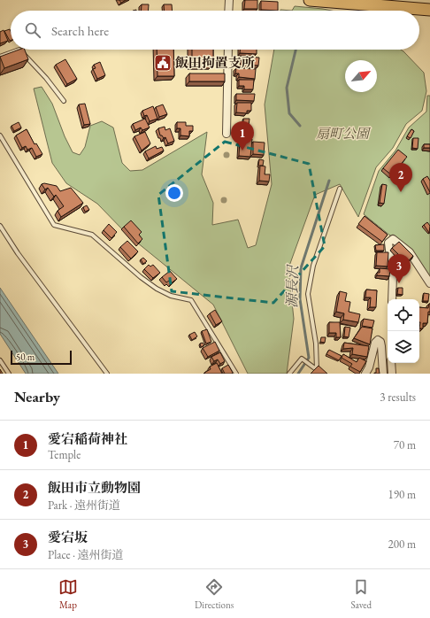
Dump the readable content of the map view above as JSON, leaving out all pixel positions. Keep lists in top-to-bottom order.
{
  "water": ["源長沢"],
  "parks": ["扇町公園"],
  "places": {
    "public building": ["飯田拘置支所"]
  },
  "scale_bar": "50 m",
  "north": "top right",
  "page": {
    "search": "Search here",
    "pins": ["1", "2", "3"],
    "scale": "50 m",
    "heading": ["Nearby", "3 results"],
    "list": [
      {
        "mark": "1",
        "name": "愛宕稲荷神社",
        "note": "Temple",
        "value": "70 m"
      },
      {
        "mark": "2",
        "name": "飯田市立動物園",
        "note": "Park · 遠州街道",
        "value": "190 m"
      },
      {
        "mark": "3",
        "name": "愛宕坂",
        "note": "Place · 遠州街道",
        "value": "200 m"
      }
    ],
    "nav": ["Map", "Directions", "Saved"]
  }
}
